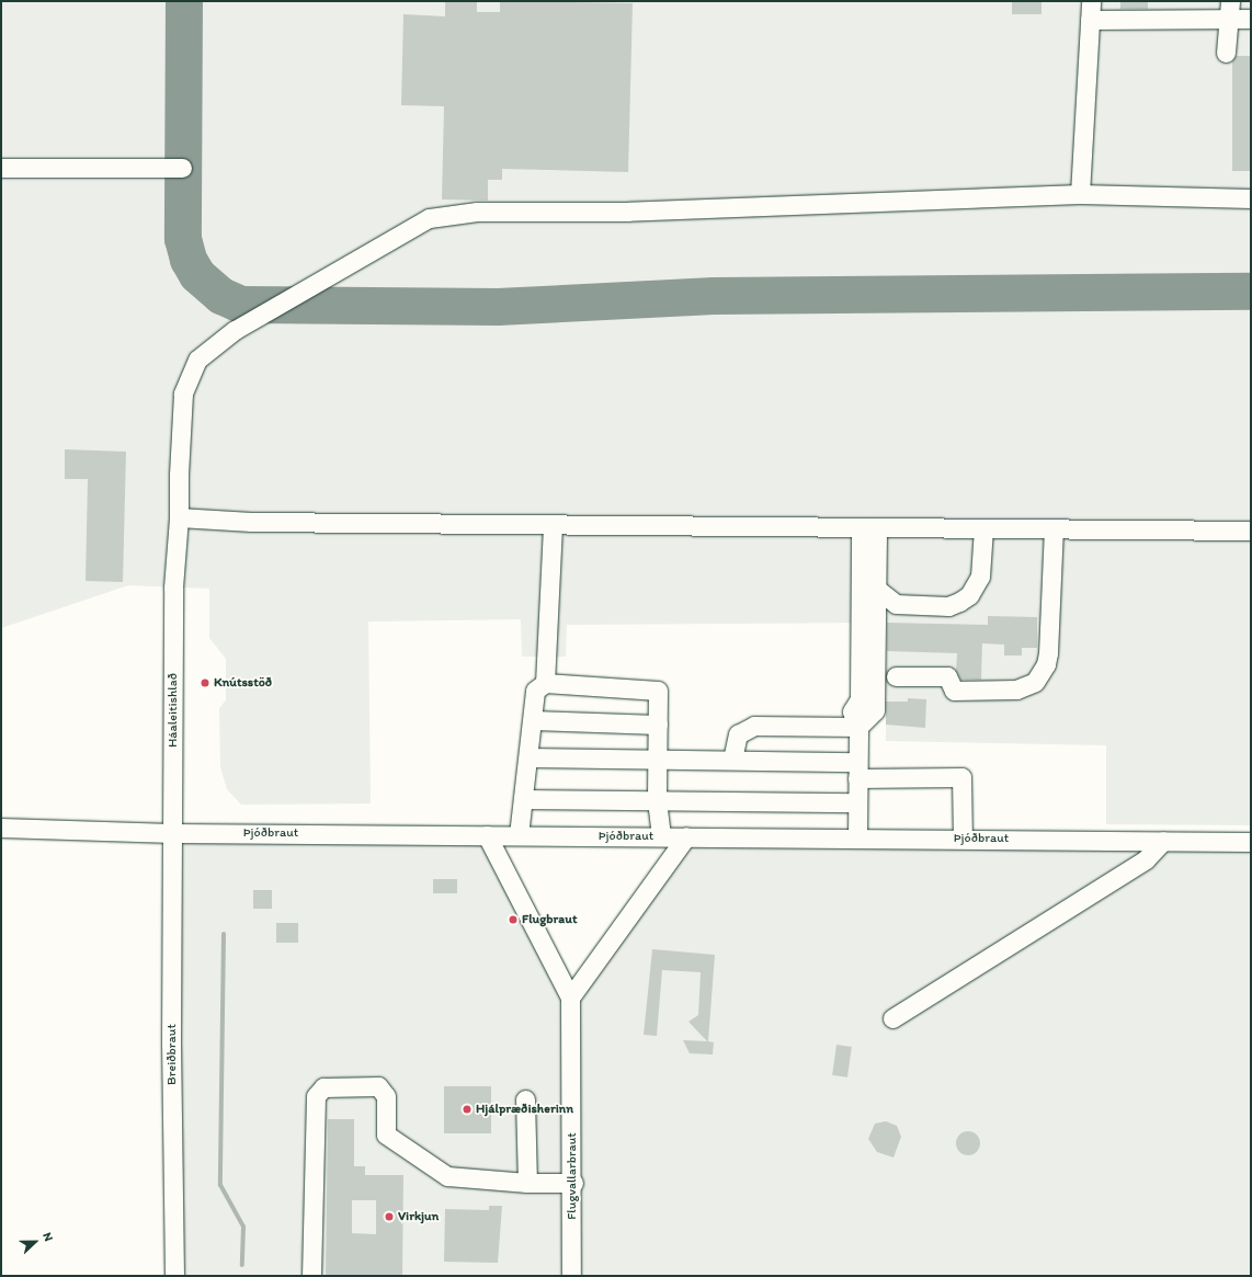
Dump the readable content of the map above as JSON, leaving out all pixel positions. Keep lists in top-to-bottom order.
{
  "streets": {
    "street": [
      "Háaleitishlað",
      "Þjóðbraut",
      "Breiðbraut",
      "Flugvallarbraut"
    ]
  },
  "crossings": [
    ["Háaleitishlað", "Þjóðbraut"],
    ["Háaleitishlað", "Breiðbraut"],
    ["Þjóðbraut", "Breiðbraut"],
    ["Þjóðbraut", "Flugvallarbraut"]
  ],
  "places": [
    "Knútsstöð",
    "Flugbraut",
    "Hjálpræðisherinn",
    "Virkjun"
  ],
  "north": "right"
}
